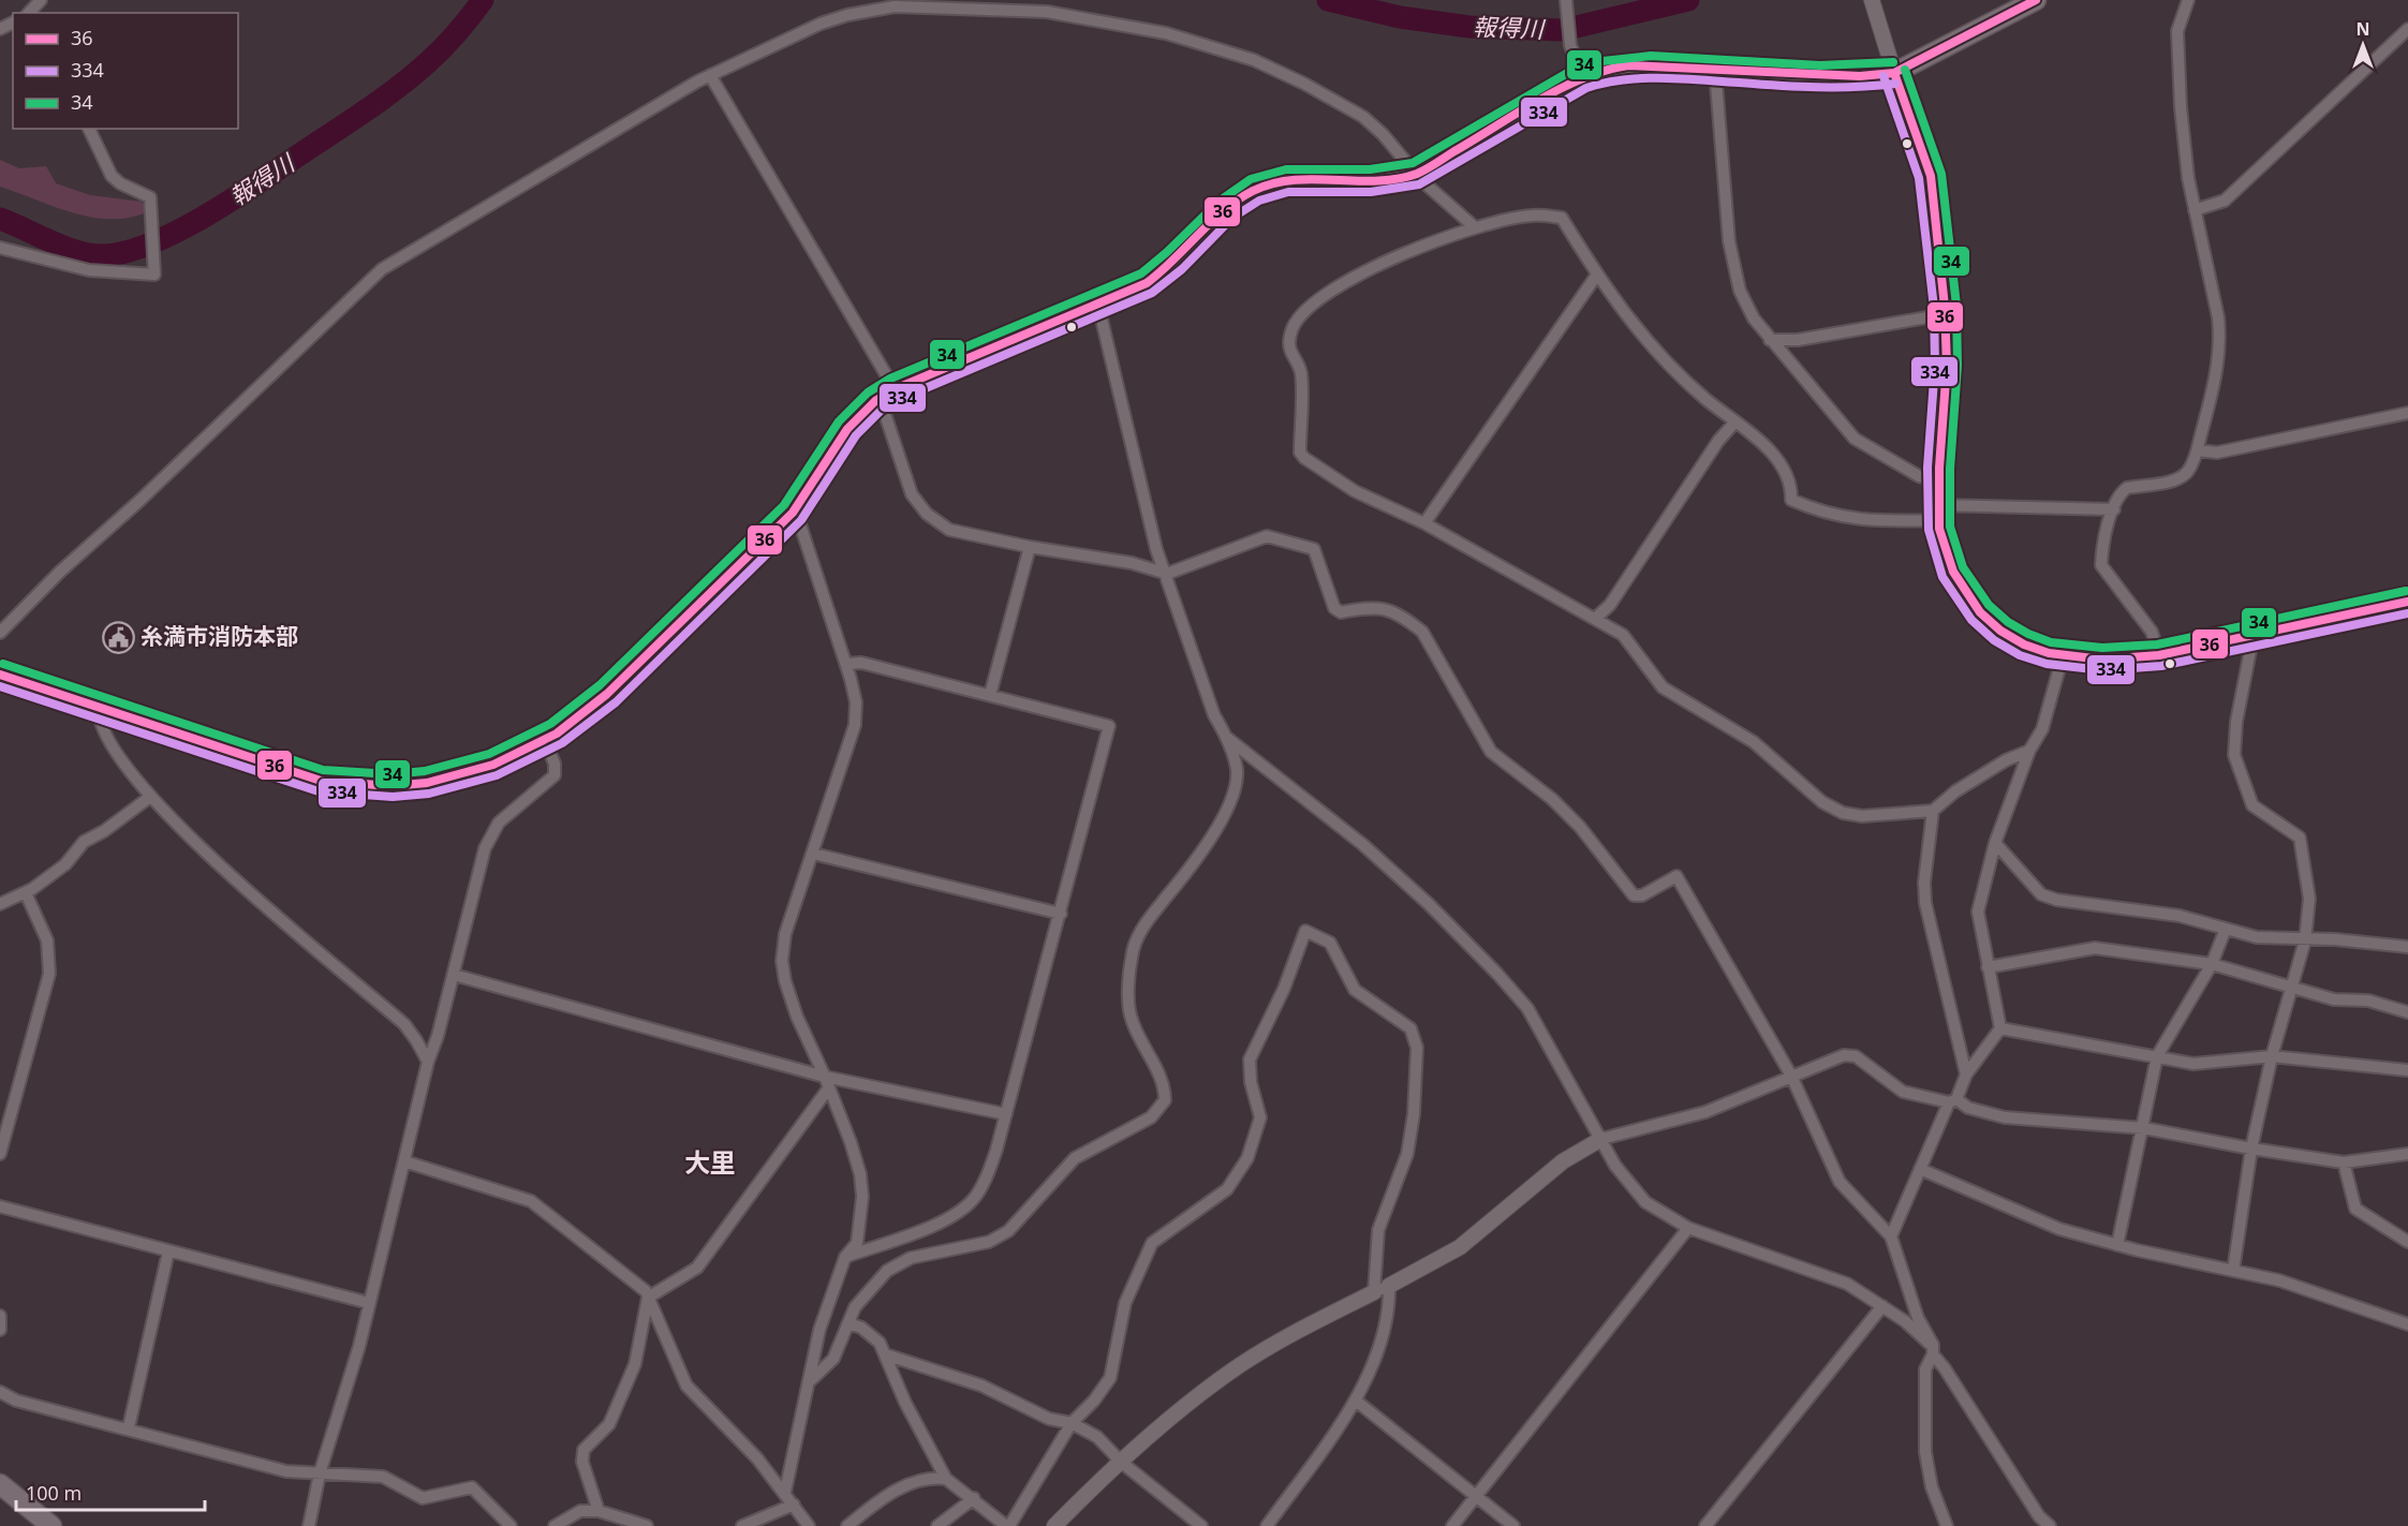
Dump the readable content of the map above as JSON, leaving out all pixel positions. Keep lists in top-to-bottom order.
{
  "districts": ["大里"],
  "water": ["報得川"],
  "places": {
    "public building": ["糸満市消防本部"]
  },
  "lines": ["transit line 36", "transit line 34", "transit line 334"],
  "legend": ["36", "334", "34"],
  "scale_bar": "100 m",
  "north": "top"
}
